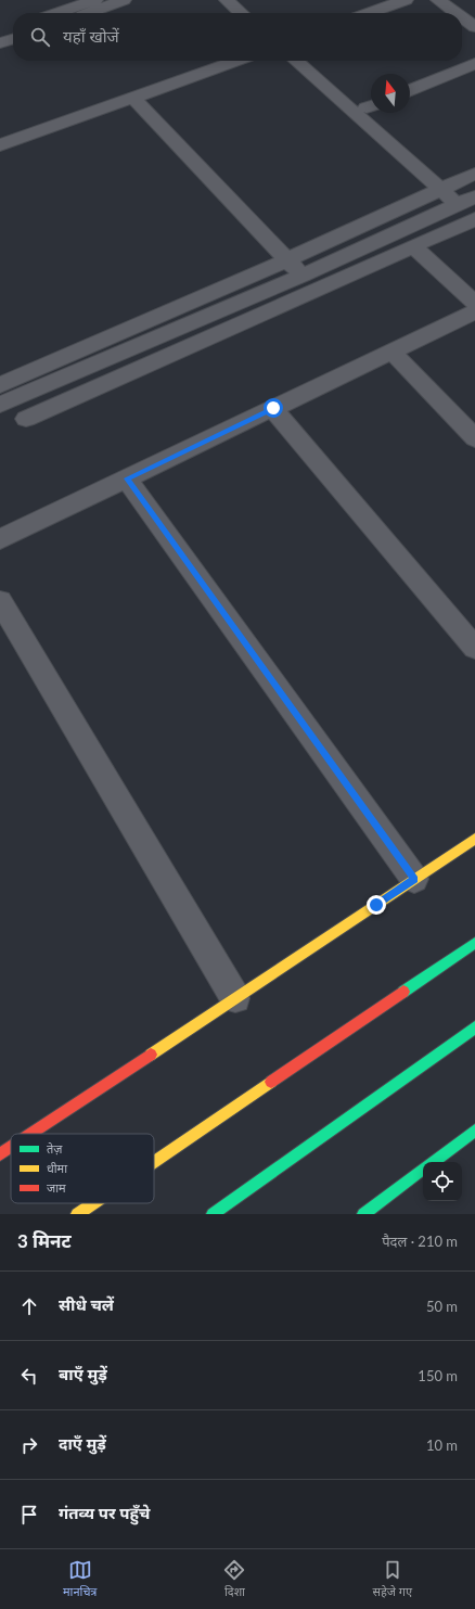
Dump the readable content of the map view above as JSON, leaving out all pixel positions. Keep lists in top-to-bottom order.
{
  "legend": ["तेज़", "धीमा", "जाम"],
  "north": "top",
  "page": {
    "search": "यहाँ खोजें",
    "heading": ["3 मिनट", "पैदल · 210 m"],
    "list": [
      ["सीधे चलें", "50 m"],
      ["बाएँ मुड़ें", "150 m"],
      ["दाएँ मुड़ें", "10 m"],
      "गंतव्य पर पहुँचे"
    ],
    "nav": ["मानचित्र", "दिशा", "सहेजे गए"]
  }
}
